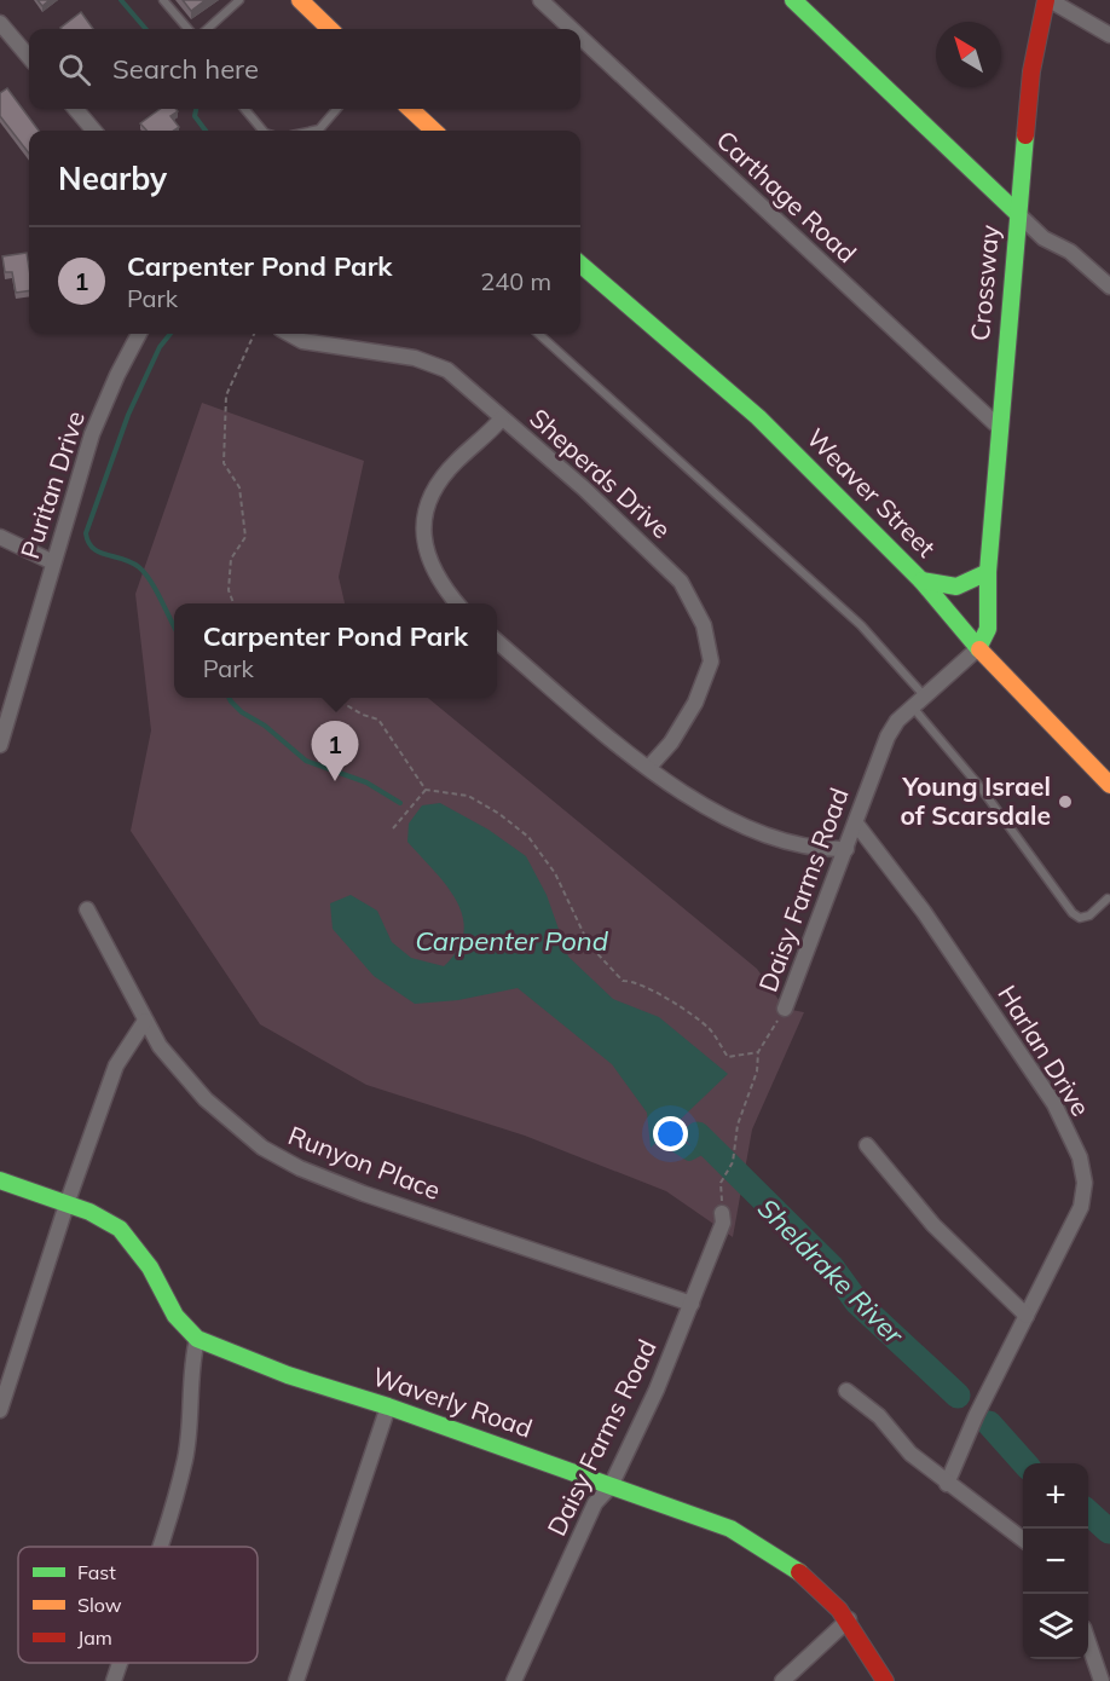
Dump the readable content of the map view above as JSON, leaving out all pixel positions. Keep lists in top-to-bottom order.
{
  "streets": {
    "street": [
      "Carthage Road",
      "Crossway",
      "Sheperds Drive",
      "Puritan Drive",
      "Weaver Street",
      "Daisy Farms Road",
      "Harlan Drive",
      "Runyon Place",
      "Waverly Road"
    ]
  },
  "crossings": [
    ["Carthage Road", "Crossway"],
    ["Crossway", "Weaver Street"],
    ["Crossway", "Daisy Farms Road"],
    ["Weaver Street", "Daisy Farms Road"],
    ["Daisy Farms Road", "Harlan Drive"],
    ["Daisy Farms Road", "Runyon Place"],
    ["Daisy Farms Road", "Waverly Road"]
  ],
  "water": ["Carpenter Pond", "Sheldrake River"],
  "places": ["Young Israel of Scarsdale"],
  "legend": ["Fast", "Slow", "Jam"],
  "north": "top left",
  "page": {
    "search": "Search here",
    "heading": "Nearby",
    "list": [
      {
        "mark": "1",
        "name": "Carpenter Pond Park",
        "note": "Park",
        "value": "240 m"
      }
    ],
    "popup": ["Carpenter Pond Park", "Park"],
    "pins": "1",
    "map_buttons": ["+", "−"]
  }
}
